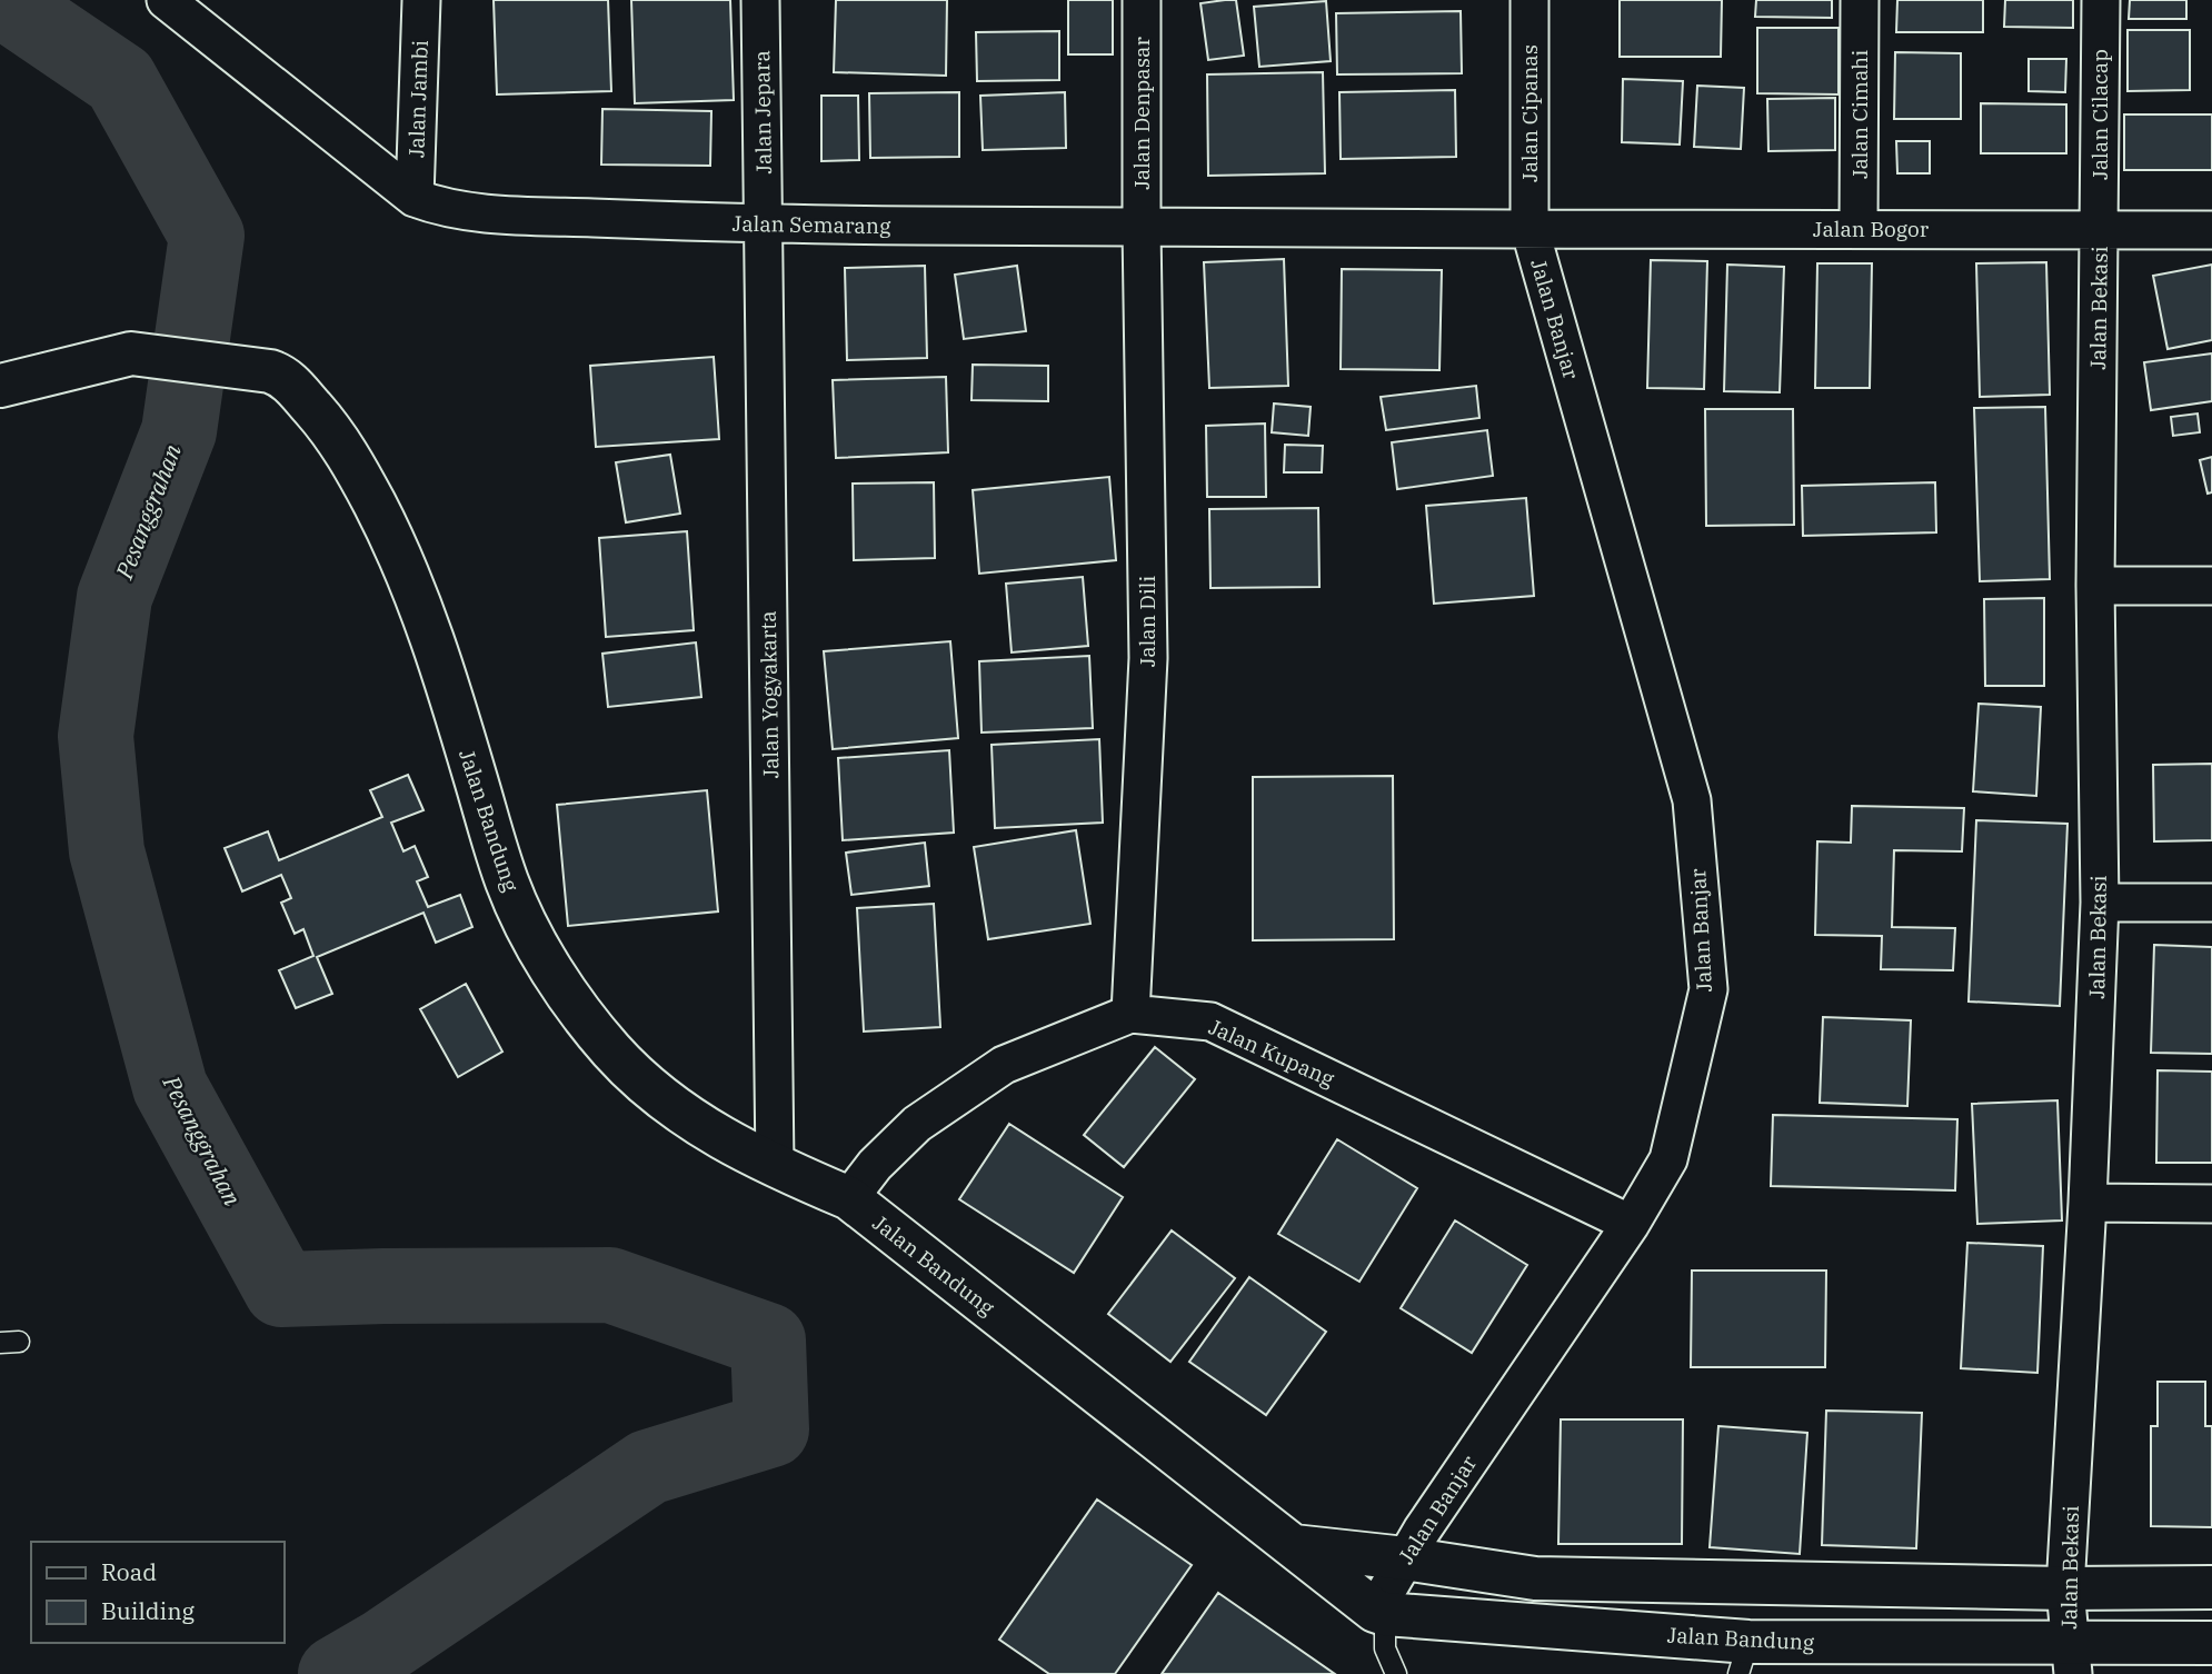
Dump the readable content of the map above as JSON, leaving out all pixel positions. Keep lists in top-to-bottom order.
{
  "streets": {
    "street": [
      "Jalan Jambi",
      "Jalan Jepara",
      "Jalan Denpasar",
      "Jalan Cipanas",
      "Jalan Cimahi",
      "Jalan Cilacap",
      "Jalan Semarang",
      "Jalan Bogor",
      "Jalan Bekasi",
      "Jalan Banjar",
      "Jalan Dili",
      "Jalan Yogyakarta",
      "Jalan Bandung",
      "Jalan Kupang"
    ]
  },
  "crossings": [
    ["Jalan Jambi", "Jalan Semarang"],
    ["Jalan Jepara", "Jalan Semarang"],
    ["Jalan Jepara", "Jalan Yogyakarta"],
    ["Jalan Denpasar", "Jalan Semarang"],
    ["Jalan Denpasar", "Jalan Dili"],
    ["Jalan Cipanas", "Jalan Semarang"],
    ["Jalan Cipanas", "Jalan Bogor"],
    ["Jalan Cipanas", "Jalan Banjar"],
    ["Jalan Cimahi", "Jalan Bogor"],
    ["Jalan Cilacap", "Jalan Bogor"],
    ["Jalan Cilacap", "Jalan Bekasi"],
    ["Jalan Semarang", "Jalan Bogor"],
    ["Jalan Semarang", "Jalan Banjar"],
    ["Jalan Semarang", "Jalan Dili"],
    ["Jalan Semarang", "Jalan Yogyakarta"],
    ["Jalan Bogor", "Jalan Bekasi"],
    ["Jalan Bogor", "Jalan Banjar"],
    ["Jalan Bekasi", "Jalan Bandung"],
    ["Jalan Banjar", "Jalan Bandung"],
    ["Jalan Banjar", "Jalan Kupang"],
    ["Jalan Dili", "Jalan Kupang"],
    ["Jalan Yogyakarta", "Jalan Bandung"],
    ["Jalan Bandung", "Jalan Kupang"]
  ],
  "water": ["Pesanggrahan"],
  "legend": ["Road", "Building"]
}
